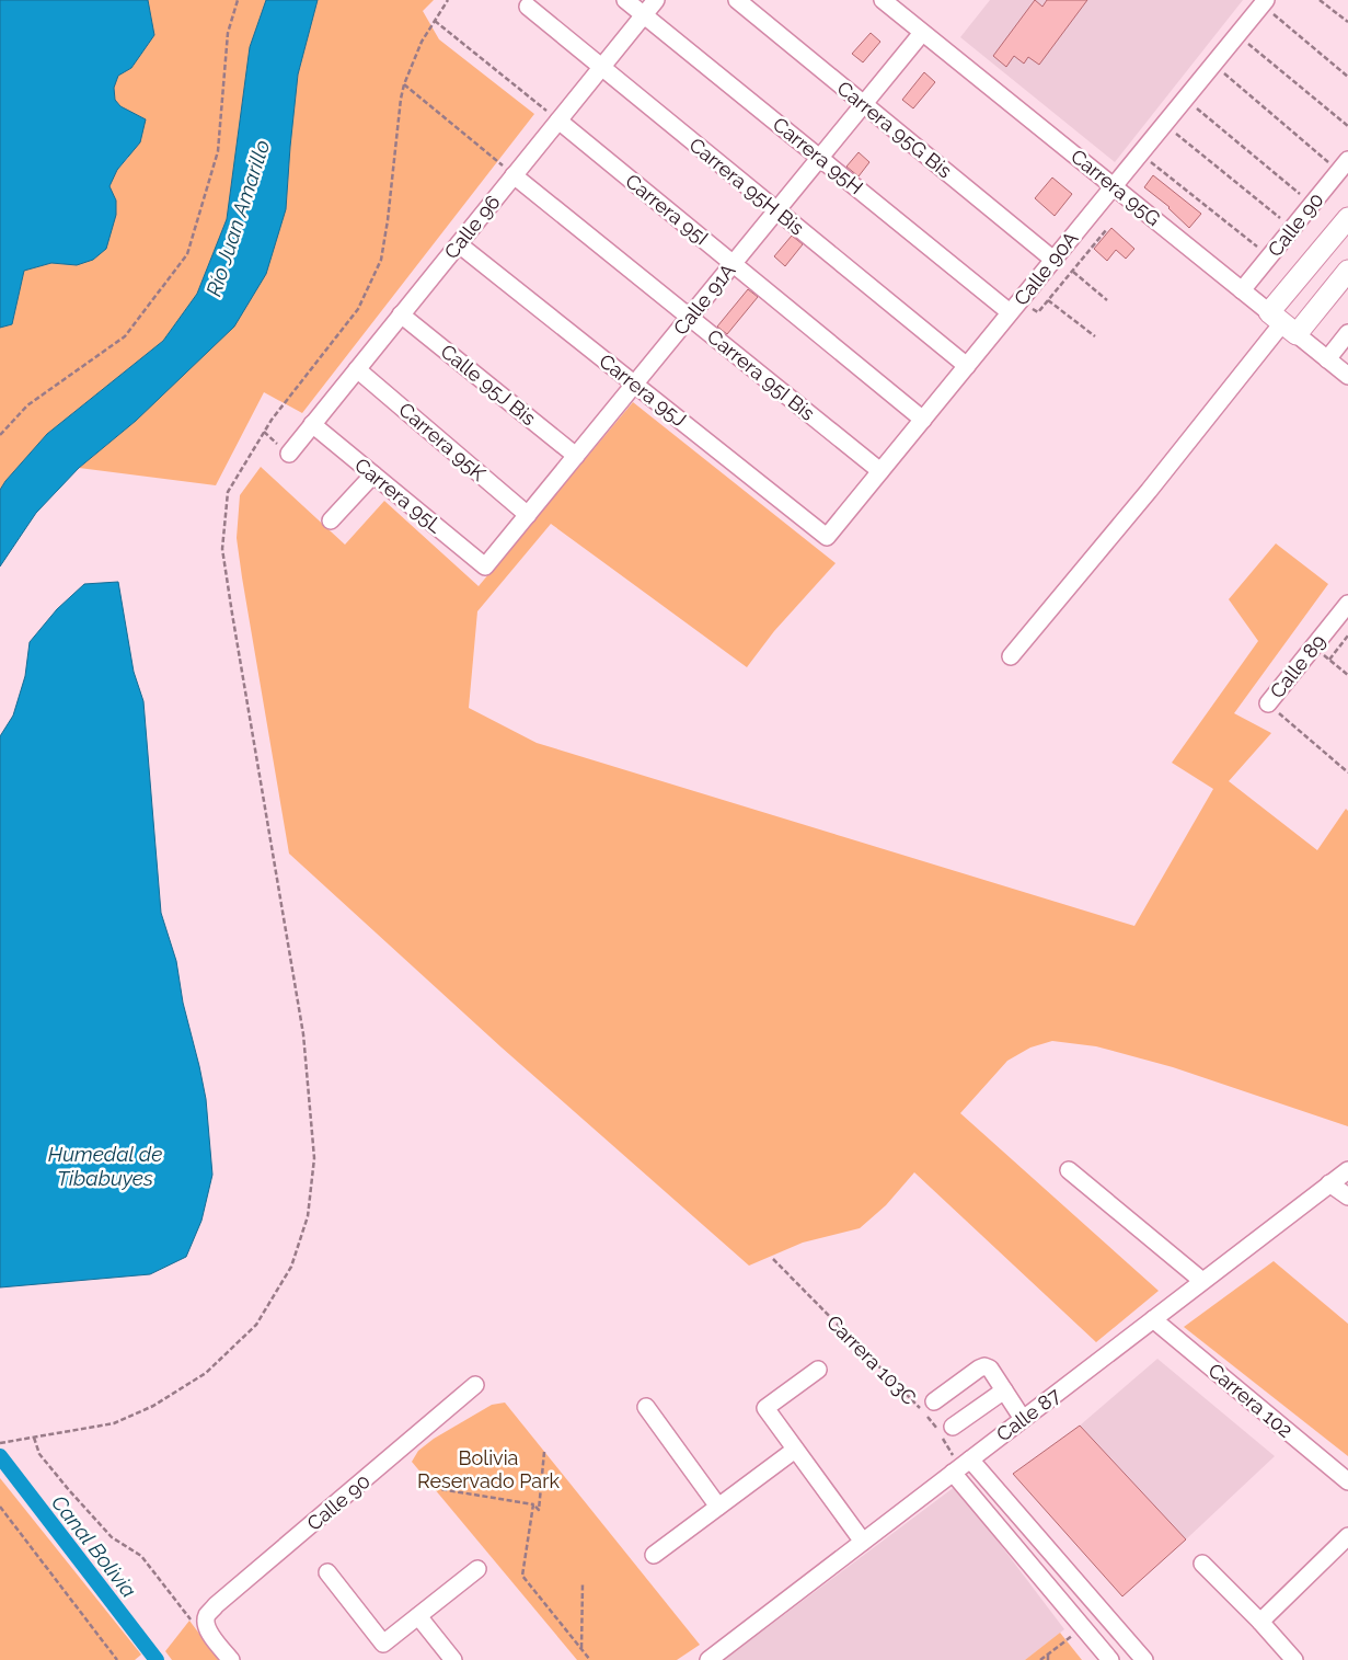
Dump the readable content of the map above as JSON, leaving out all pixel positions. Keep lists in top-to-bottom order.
{
  "streets": {
    "street": [
      "Carrera 95G Bis",
      "Carrera 95H",
      "Carrera 95H Bis",
      "Carrera 95G",
      "Carrera 95I",
      "Calle 90",
      "Calle 96",
      "Calle 90A",
      "Calle 91A",
      "Carrera 95I Bis",
      "Calle 95J Bis",
      "Carrera 95J",
      "Carrera 95K",
      "Carrera 95L",
      "Calle 89",
      "Carrera 102",
      "Calle 87"
    ],
    "path": ["Carrera 103C"]
  },
  "crossings": [
    ["Carrera 95G Bis", "Calle 90A"],
    ["Carrera 95G Bis", "Calle 91A"],
    ["Carrera 95H", "Calle 96"],
    ["Carrera 95H", "Calle 90A"],
    ["Carrera 95H", "Calle 91A"],
    ["Carrera 95H Bis", "Calle 96"],
    ["Carrera 95H Bis", "Calle 90A"],
    ["Carrera 95H Bis", "Calle 91A"],
    ["Carrera 95G", "Calle 90"],
    ["Carrera 95G", "Calle 90A"],
    ["Carrera 95G", "Calle 91A"],
    ["Carrera 95I", "Calle 96"],
    ["Carrera 95I", "Calle 90A"],
    ["Carrera 95I", "Calle 91A"],
    ["Calle 96", "Carrera 95I Bis"],
    ["Calle 96", "Calle 95J Bis"],
    ["Calle 96", "Carrera 95J"],
    ["Calle 96", "Carrera 95K"],
    ["Calle 96", "Carrera 95L"],
    ["Calle 90A", "Carrera 95I Bis"],
    ["Calle 90A", "Carrera 95J"],
    ["Calle 91A", "Carrera 95I Bis"],
    ["Calle 91A", "Calle 95J Bis"],
    ["Calle 91A", "Carrera 95J"],
    ["Calle 91A", "Carrera 95K"],
    ["Calle 91A", "Carrera 95L"],
    ["Carrera 103C", "Calle 87"],
    ["Carrera 102", "Calle 87"]
  ],
  "water": ["Río Juan Amarillo", "Humedal de Tibabuyes", "Canal Bolivia"],
  "parks": ["Bolivia Reservado Park"]
}
